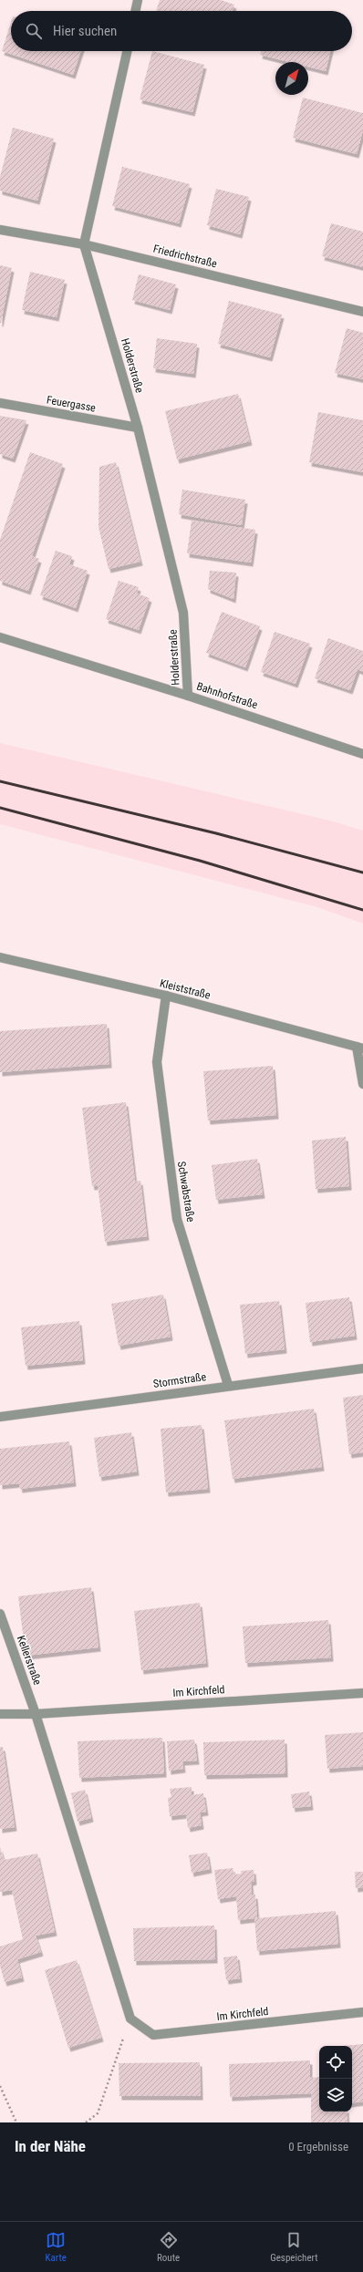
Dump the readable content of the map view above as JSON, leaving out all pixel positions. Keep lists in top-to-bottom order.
{
  "streets": {
    "street": [
      "Friedrichstraße",
      "Holderstraße",
      "Feuergasse",
      "Bahnhofstraße",
      "Kleiststraße",
      "Schwabstraße",
      "Stormstraße",
      "Kellerstraße",
      "Im Kirchfeld"
    ]
  },
  "crossings": [
    ["Friedrichstraße", "Holderstraße"],
    ["Holderstraße", "Feuergasse"],
    ["Holderstraße", "Bahnhofstraße"],
    ["Kleiststraße", "Schwabstraße"],
    ["Schwabstraße", "Stormstraße"],
    ["Kellerstraße", "Im Kirchfeld"]
  ],
  "north": "top right",
  "page": {
    "search": "Hier suchen",
    "heading": ["In der Nähe", "0 Ergebnisse"],
    "nav": ["Karte", "Route", "Gespeichert"]
  }
}
